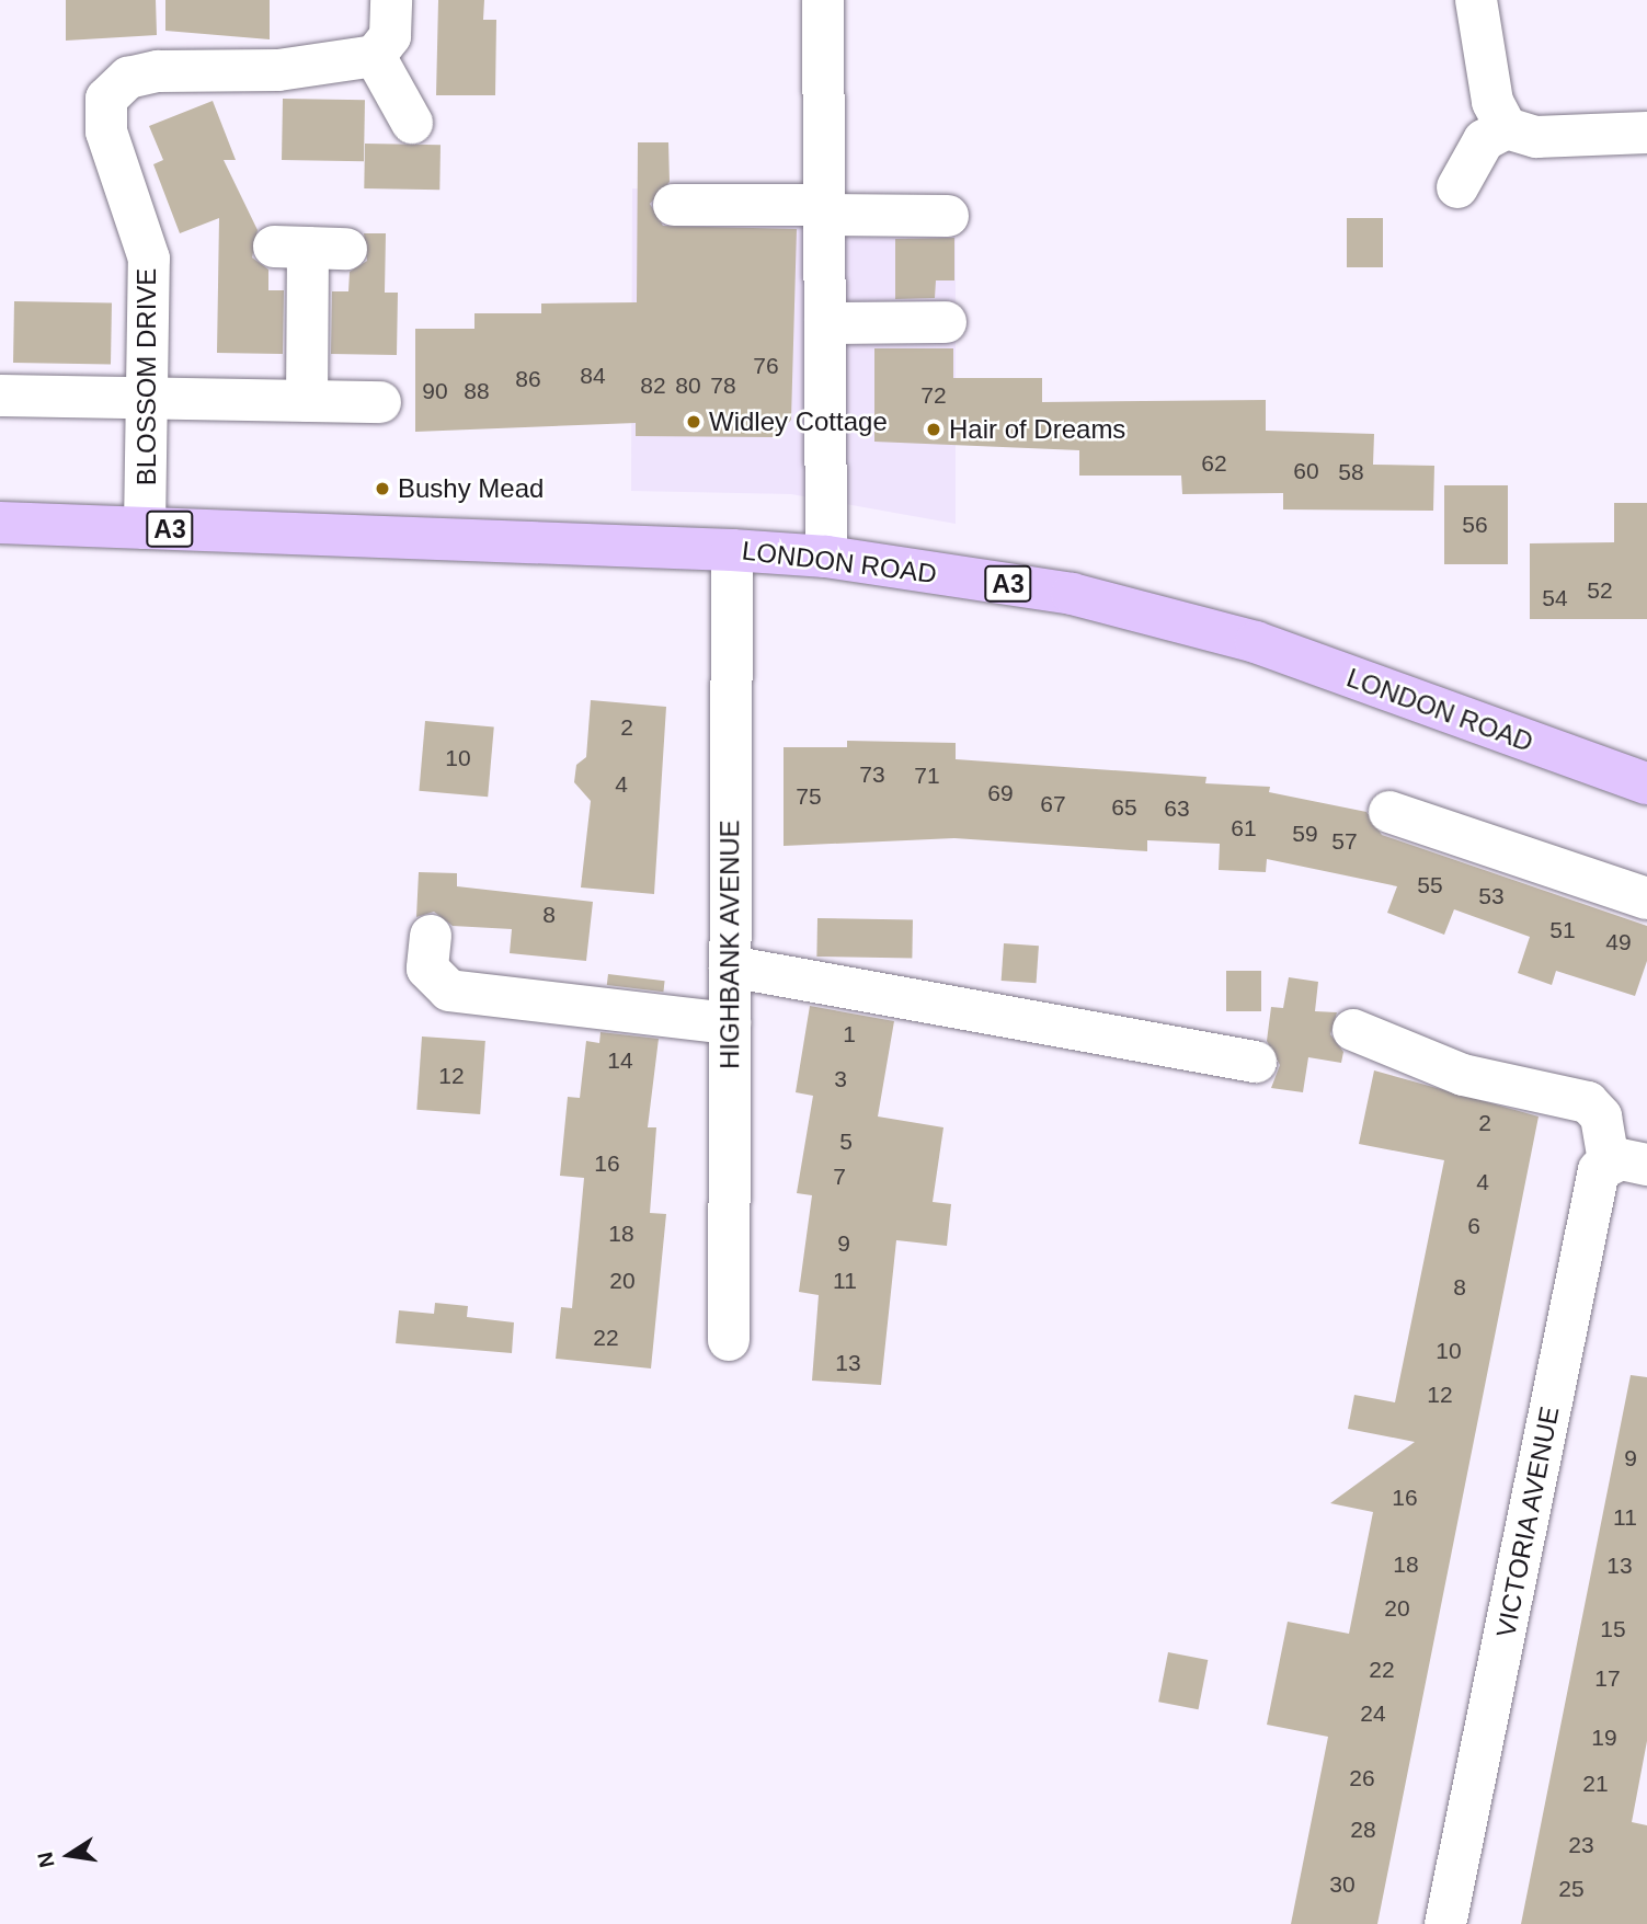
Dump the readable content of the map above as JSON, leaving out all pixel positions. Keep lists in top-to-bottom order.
{
  "streets": {
    "main road": ["A3", "LONDON ROAD"],
    "street": ["BLOSSOM DRIVE", "HIGHBANK AVENUE", "VICTORIA AVENUE"]
  },
  "crossings": [
    ["BLOSSOM DRIVE", "LONDON ROAD"],
    ["LONDON ROAD", "HIGHBANK AVENUE"]
  ],
  "places": ["Widley Cottage", "Hair of Dreams", "Bushy Mead"],
  "house_numbers": [
    "76",
    "84",
    "86",
    "82",
    "80",
    "78",
    "90",
    "88",
    "72",
    "62",
    "60",
    "58",
    "56",
    "52",
    "54",
    "2",
    "10",
    "73",
    "71",
    "4",
    "69",
    "75",
    "67",
    "65",
    "63",
    "61",
    "59",
    "57",
    "55",
    "53",
    "8",
    "51",
    "49",
    "1",
    "14",
    "12",
    "3",
    "2",
    "5",
    "16",
    "7",
    "4",
    "6",
    "18",
    "9",
    "20",
    "11",
    "8",
    "22",
    "10",
    "13",
    "12",
    "9",
    "16",
    "11",
    "18",
    "13",
    "20",
    "15",
    "22",
    "17",
    "24",
    "19",
    "26",
    "21",
    "28",
    "23",
    "30",
    "25"
  ],
  "north": "left"
}
